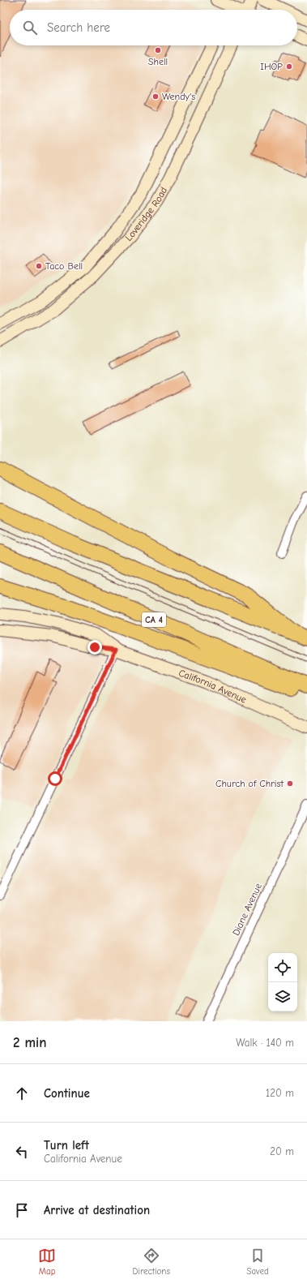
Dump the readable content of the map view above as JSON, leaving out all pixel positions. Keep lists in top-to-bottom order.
{
  "streets": {
    "highway": ["CA 4"],
    "main road": ["Loveridge Road", "California Avenue"],
    "street": ["Diane Avenue"]
  },
  "places": [
    "Shell",
    "IHOP",
    "Wendy's",
    "Taco Bell",
    "Church of Christ"
  ],
  "page": {
    "search": "Search here",
    "heading": ["2 min", "Walk · 140 m"],
    "list": [
      ["Continue", "120 m"],
      ["Turn left", "California Avenue", "20 m"],
      "Arrive at destination"
    ],
    "nav": ["Map", "Directions", "Saved"]
  }
}
